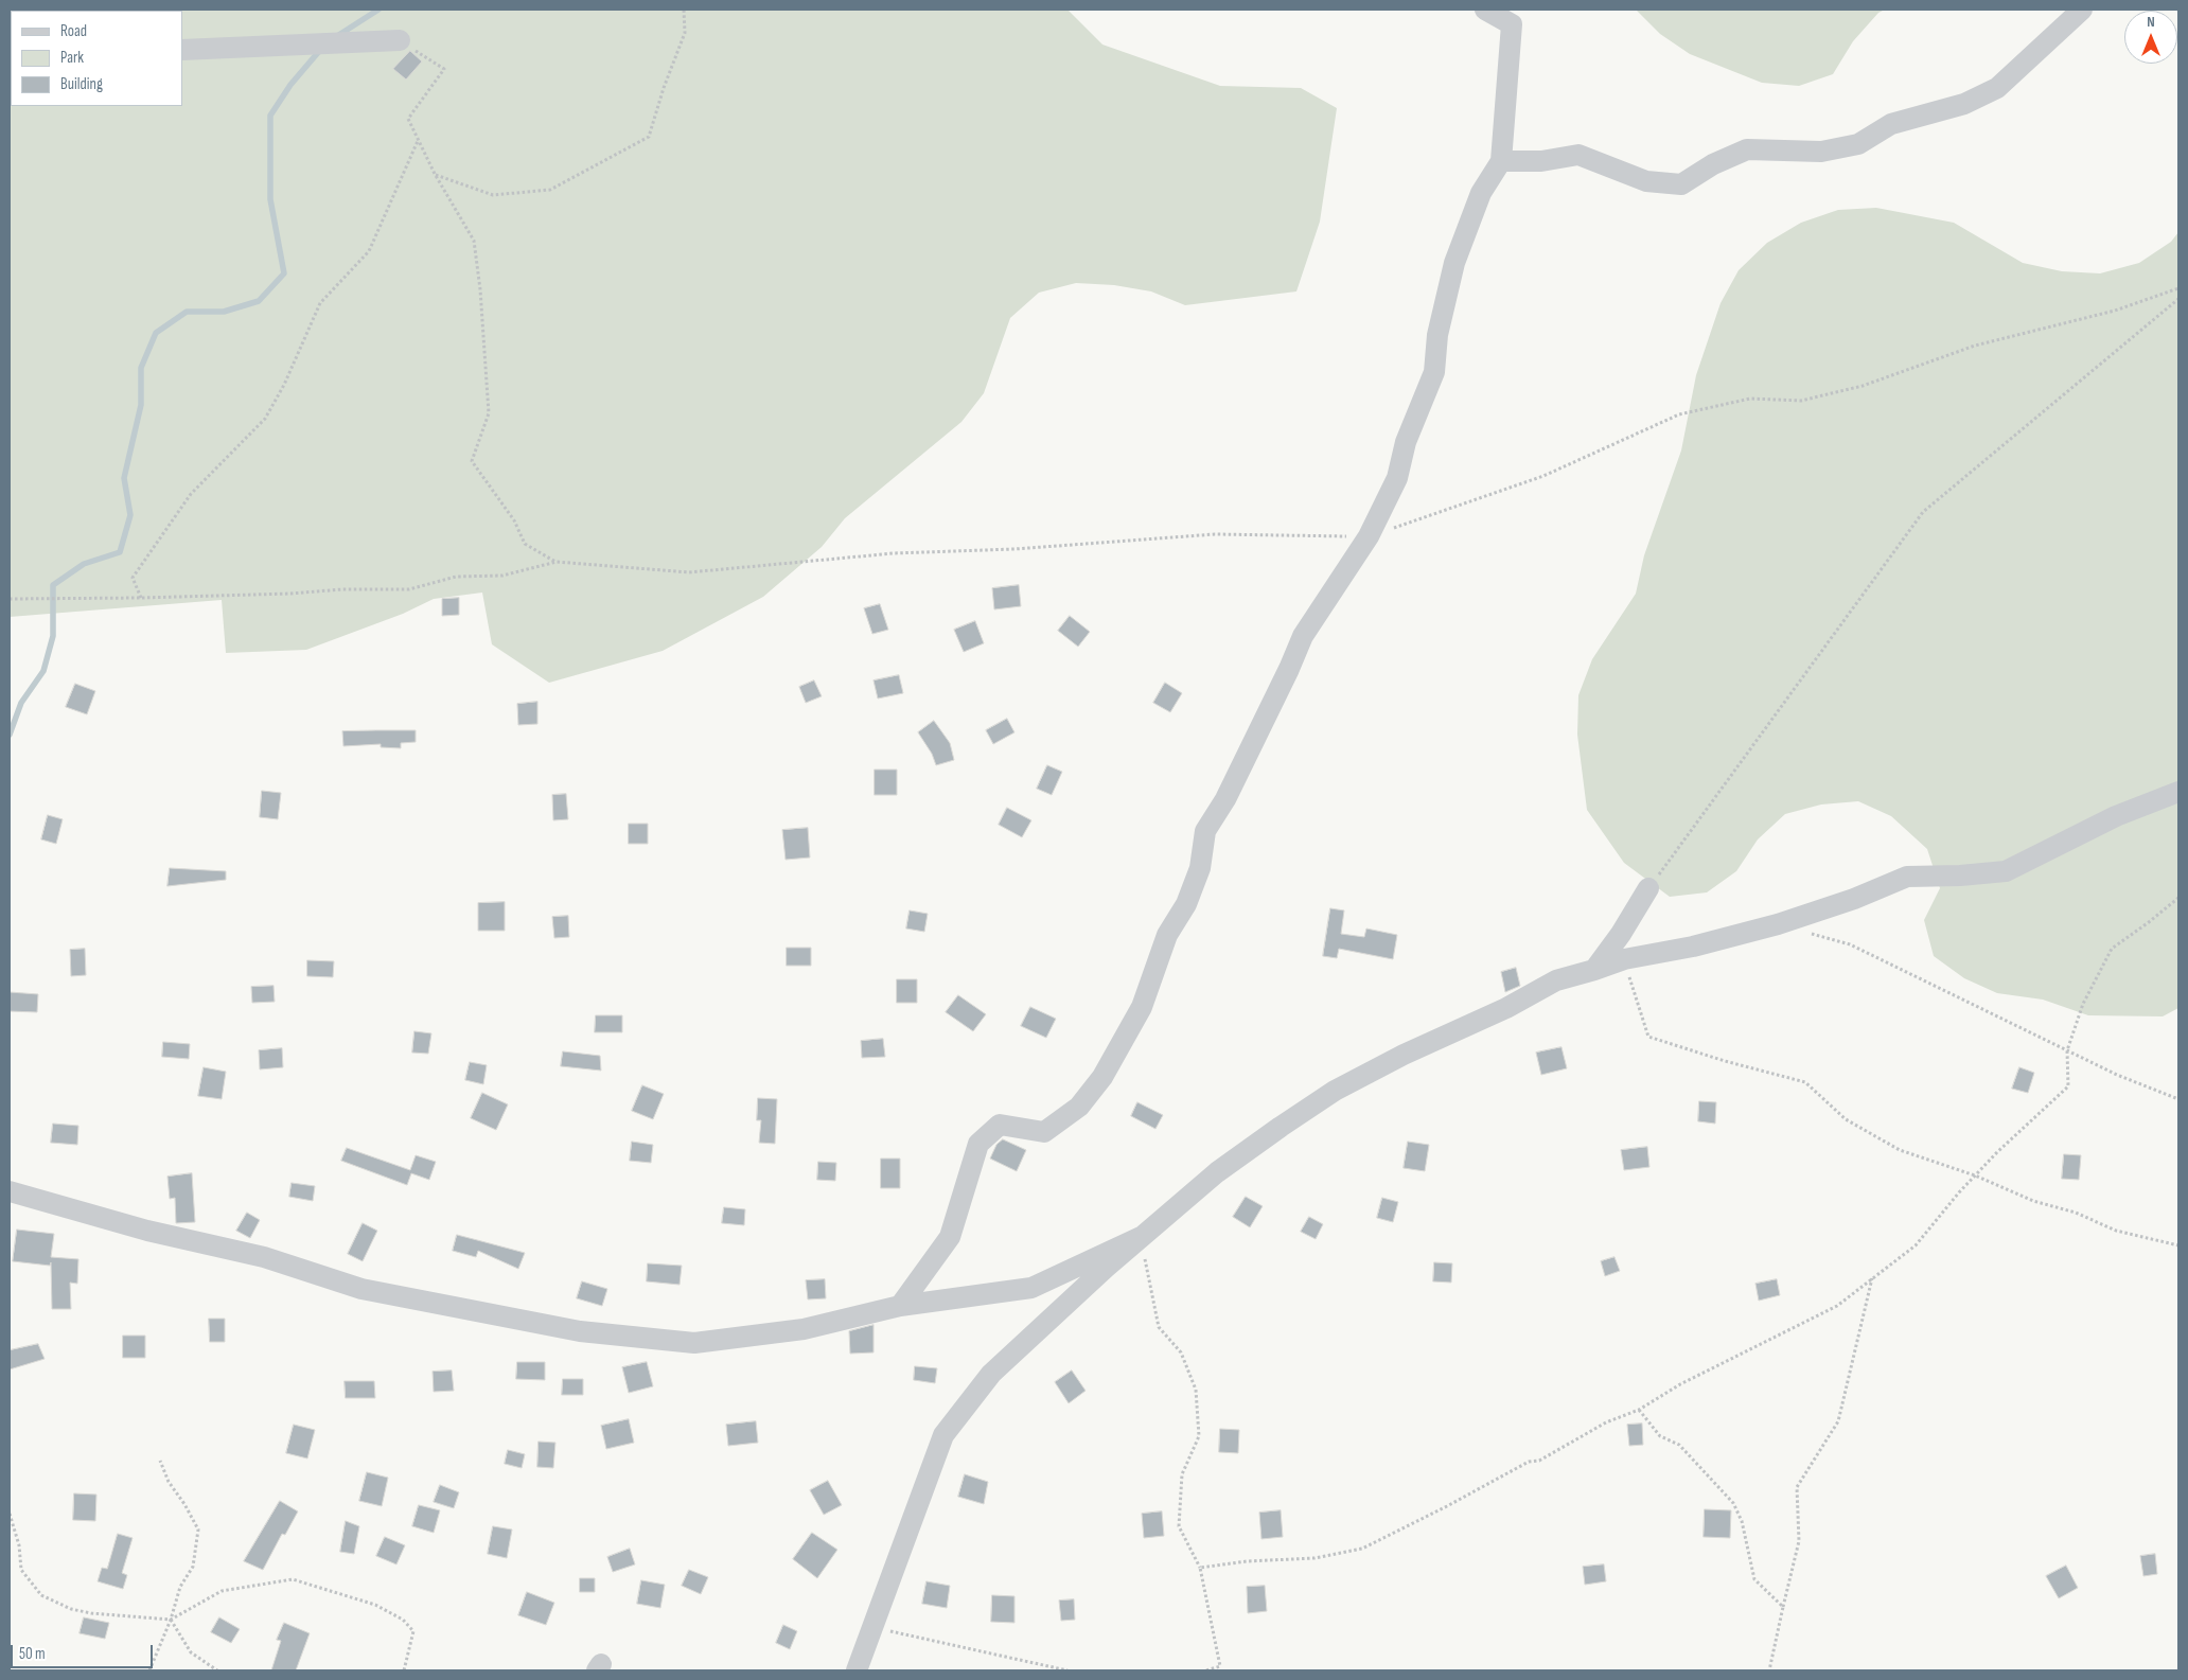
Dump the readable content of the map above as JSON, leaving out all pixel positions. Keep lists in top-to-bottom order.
{
  "legend": ["Road", "Park", "Building"],
  "scale_bar": "50 m",
  "north": "top"
}
